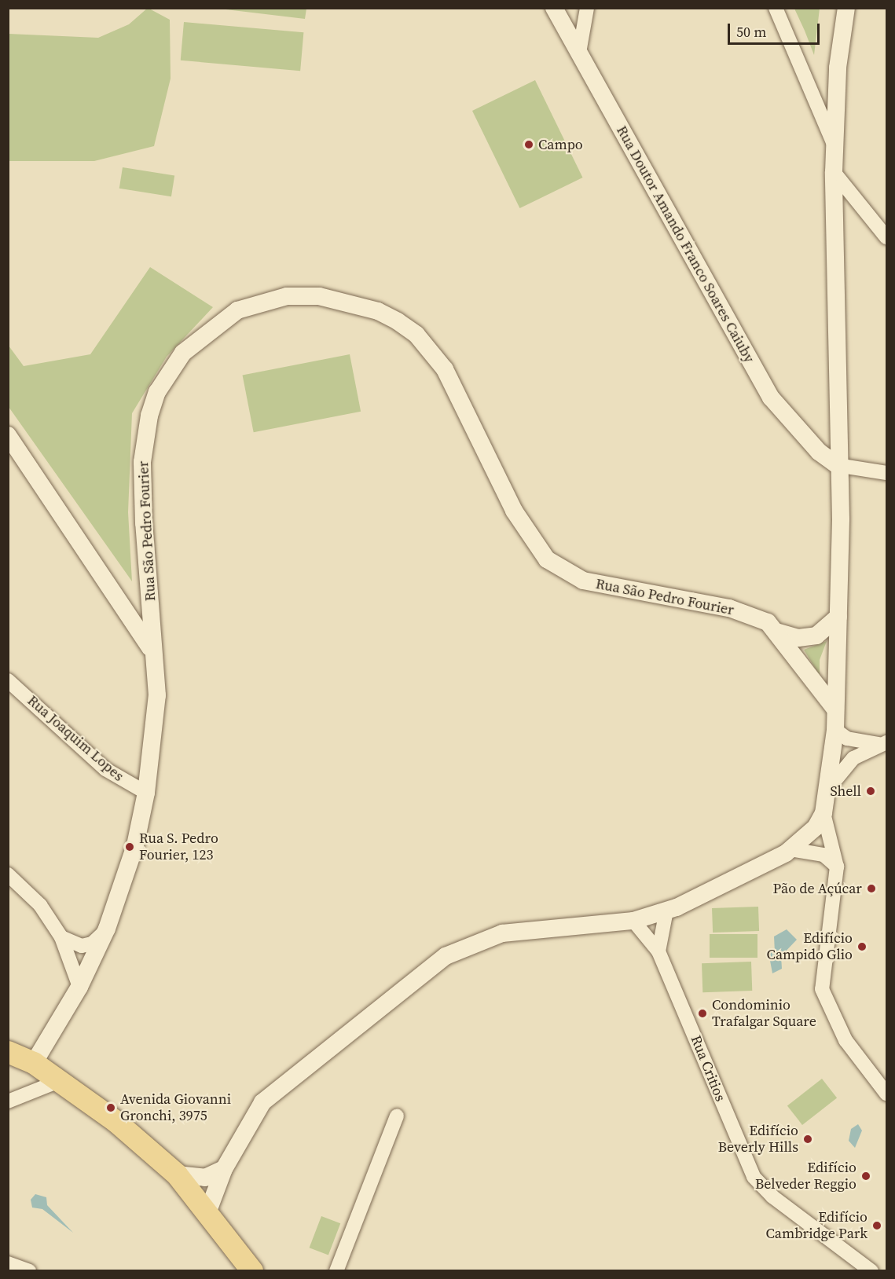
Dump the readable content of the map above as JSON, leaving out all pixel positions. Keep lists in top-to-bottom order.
{
  "streets": {
    "street": [
      "Rua Doutor Amando Franco Soares Caiuby",
      "Rua São Pedro Fourier",
      "Rua Joaquim Lopes",
      "Rua Critios"
    ]
  },
  "crossings": [
    ["Rua São Pedro Fourier", "Rua Joaquim Lopes"]
  ],
  "places": [
    "Campo",
    "Shell",
    "Rua S. Pedro Fourier, 123",
    "Pão de Açúcar",
    "Edifício Campido Glio",
    "Condominio Trafalgar Square",
    "Avenida Giovanni Gronchi, 3975",
    "Edifício Beverly Hills",
    "Edifício Belveder Reggio",
    "Edifício Cambridge Park"
  ],
  "scale_bar": "50 m"
}
